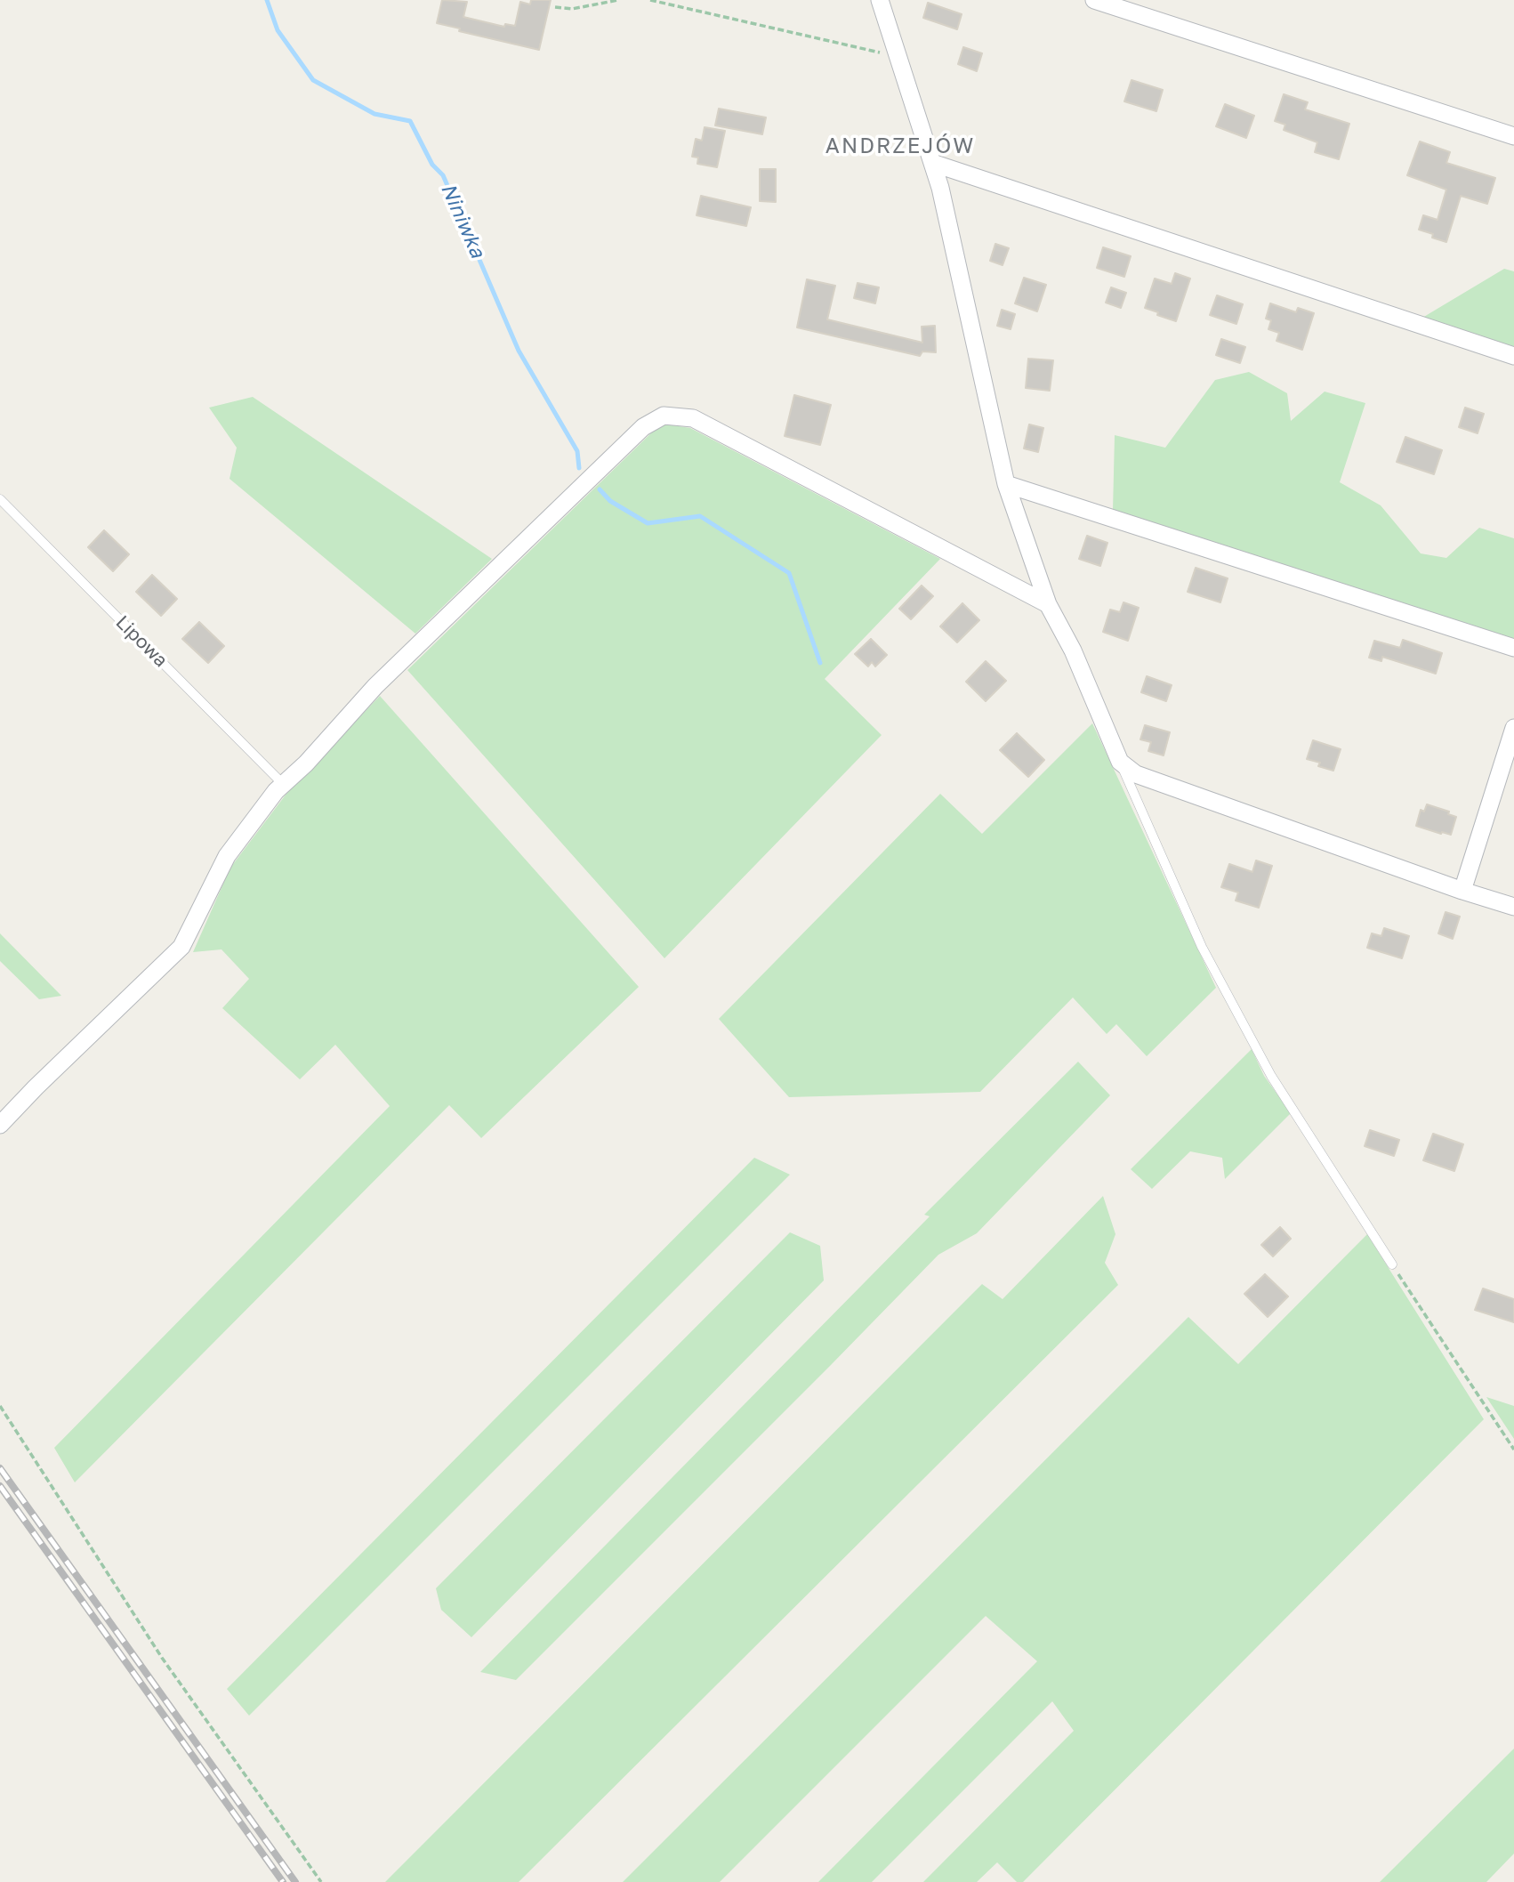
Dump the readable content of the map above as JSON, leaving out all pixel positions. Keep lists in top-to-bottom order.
{
  "streets": {
    "lane": ["Lipowa"]
  },
  "districts": ["ANDRZEJÓW"],
  "water": ["Niniwka"]
}
